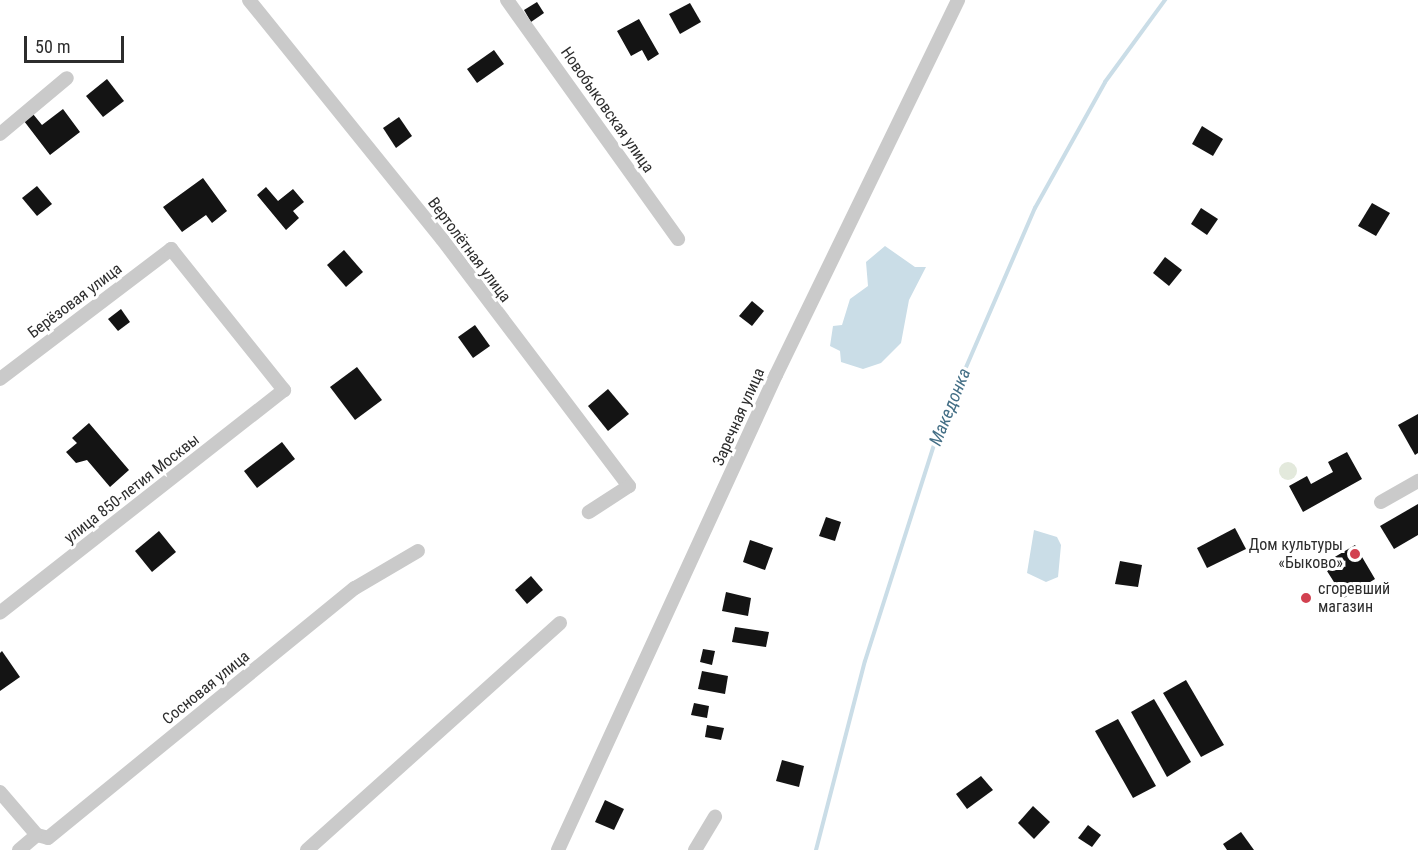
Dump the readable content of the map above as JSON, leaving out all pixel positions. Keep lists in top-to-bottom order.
{
  "streets": {
    "street": [
      "Новобыковская улица",
      "Вертолётная улица",
      "Берёзовая улица",
      "Заречная улица",
      "улица 850-летия Москвы",
      "Сосновая улица"
    ]
  },
  "crossings": [
    ["Берёзовая улица", "улица 850-летия Москвы"]
  ],
  "water": ["Македонка"],
  "places": ["Дом культуры «Быково»", "сгоревший магазин"],
  "scale_bar": "50 m"
}
